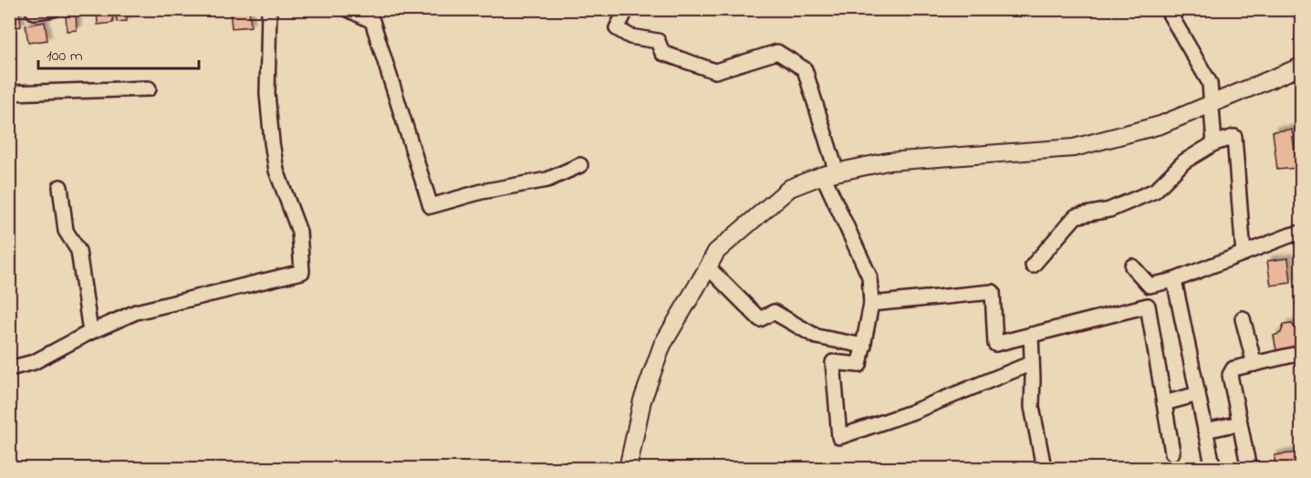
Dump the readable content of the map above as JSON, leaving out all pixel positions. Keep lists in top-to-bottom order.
{
  "scale_bar": "100 m"
}
